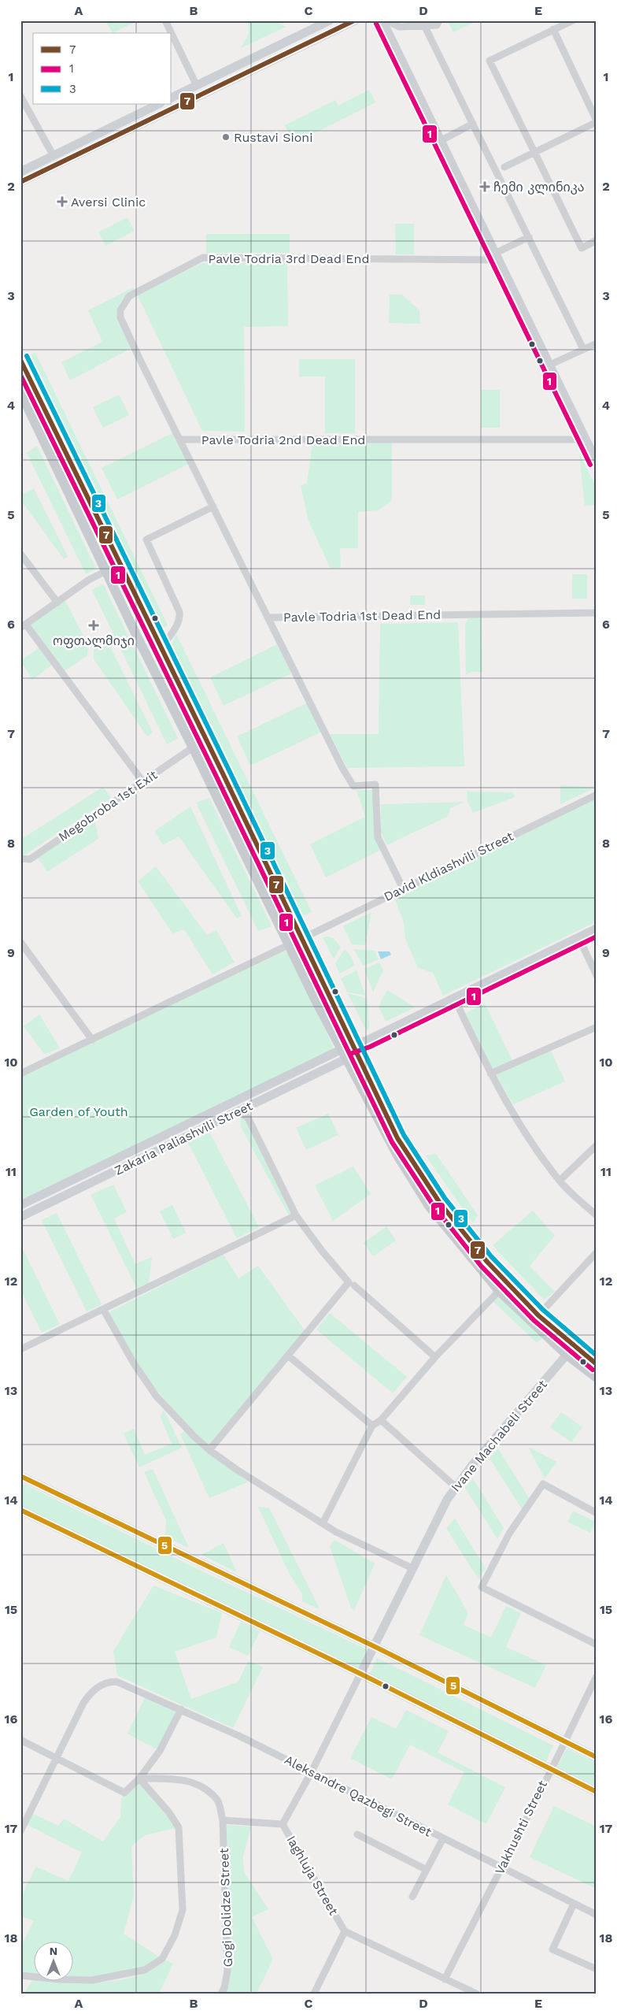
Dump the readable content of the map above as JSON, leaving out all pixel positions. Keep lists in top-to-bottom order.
{
  "streets": {
    "main road": ["Zakaria Paliashvili Street", "Ivane Machabeli Street"],
    "street": [
      "Pavle Todria 3rd Dead End",
      "Pavle Todria 2nd Dead End",
      "Pavle Todria 1st Dead End",
      "Megobroba 1st Exit",
      "David Kldiashvili Street",
      "Aleksandre Qazbegi Street",
      "Vakhushti Street",
      "Iaghluja Street",
      "Gogi Dolidze Street"
    ]
  },
  "crossings": [
    ["Pavle Todria 3rd Dead End", "Pavle Todria 2nd Dead End"],
    ["Pavle Todria 2nd Dead End", "Pavle Todria 1st Dead End"],
    ["Pavle Todria 1st Dead End", "David Kldiashvili Street"],
    ["Ivane Machabeli Street", "Iaghluja Street"],
    ["Aleksandre Qazbegi Street", "Vakhushti Street"],
    ["Aleksandre Qazbegi Street", "Iaghluja Street"]
  ],
  "parks": ["Garden of Youth"],
  "places": {
    "other": ["Rustavi Sioni"],
    "health": ["ჩემი კლინიკა", "Aversi Clinic", "ოფთალმიჯი"]
  },
  "lines": [
    "transit line 7",
    "transit line 1",
    "transit line 3",
    "transit line 5"
  ],
  "legend": ["7", "1", "3"],
  "north": "top",
  "grid": {
    "columns": [
      "A",
      "B",
      "C",
      "D",
      "E"
    ],
    "rows": [
      "1",
      "2",
      "3",
      "4",
      "5",
      "6",
      "7",
      "8",
      "9",
      "10",
      "11",
      "12",
      "13",
      "14",
      "15",
      "16",
      "17",
      "18"
    ]
  }
}
